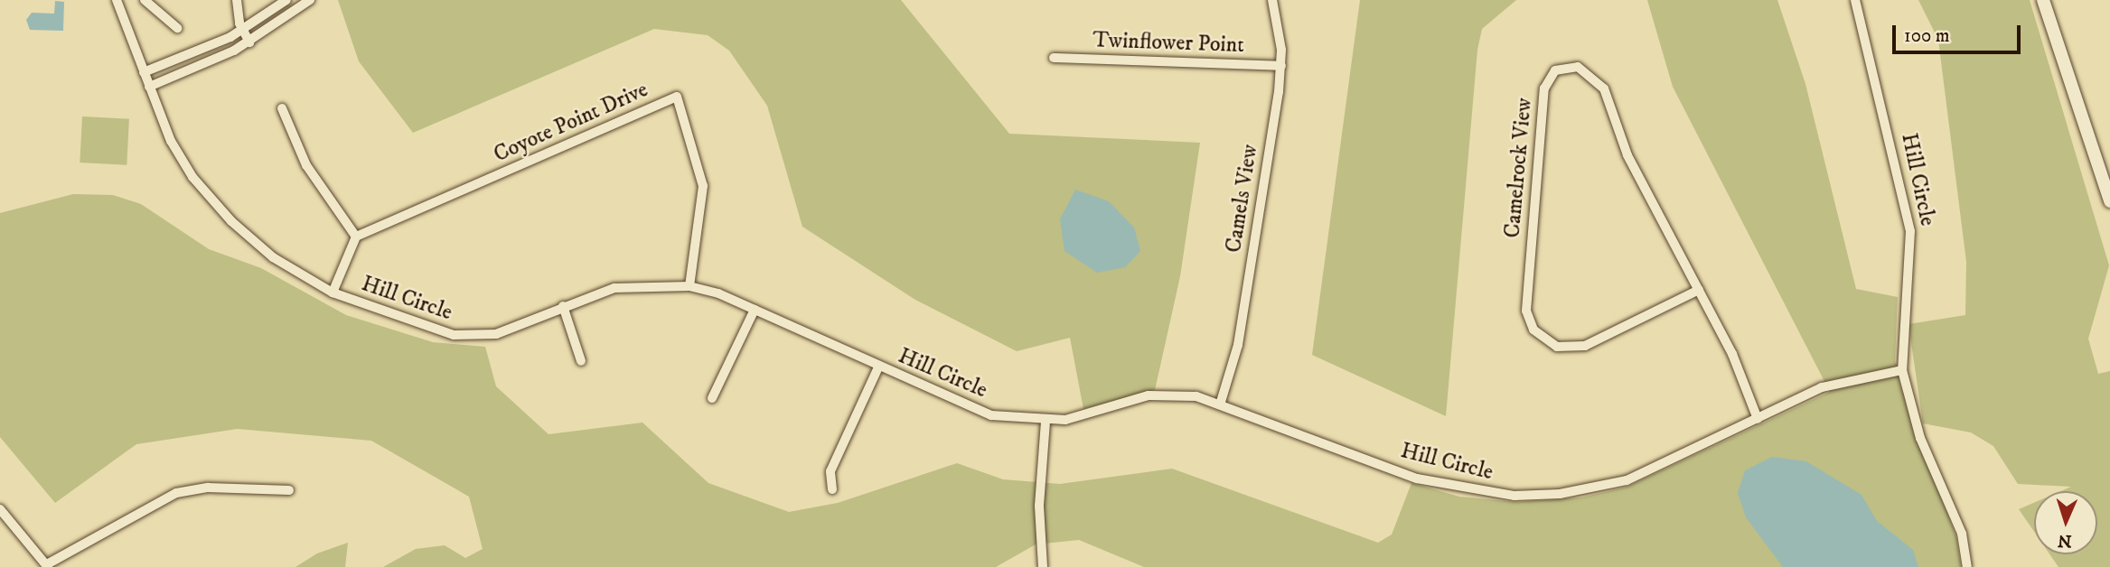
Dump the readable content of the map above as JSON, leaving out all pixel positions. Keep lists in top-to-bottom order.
{
  "streets": {
    "street": [
      "Twinflower Point",
      "Coyote Point Drive",
      "Camelrock View",
      "Hill Circle",
      "Camels View"
    ]
  },
  "crossings": [
    ["Twinflower Point", "Camels View"],
    ["Coyote Point Drive", "Hill Circle"],
    ["Camelrock View", "Hill Circle"],
    ["Hill Circle", "Camels View"]
  ],
  "scale_bar": "100 m",
  "north": "bottom"
}
